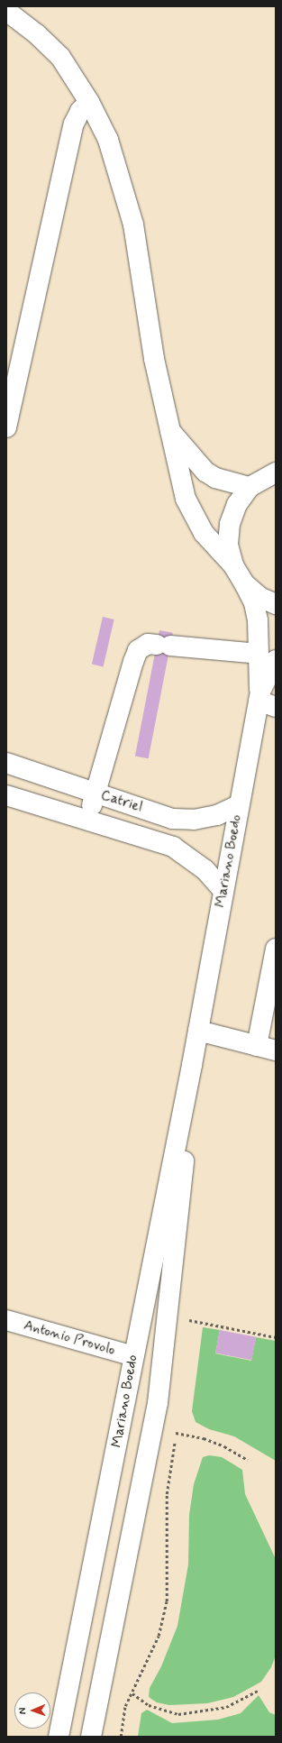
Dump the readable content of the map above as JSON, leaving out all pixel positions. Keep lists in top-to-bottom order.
{
  "streets": {
    "main road": ["Catriel", "Mariano Boedo", "Antonio Provolo"]
  },
  "crossings": [
    ["Catriel", "Mariano Boedo"],
    ["Mariano Boedo", "Antonio Provolo"]
  ],
  "north": "left"
}
